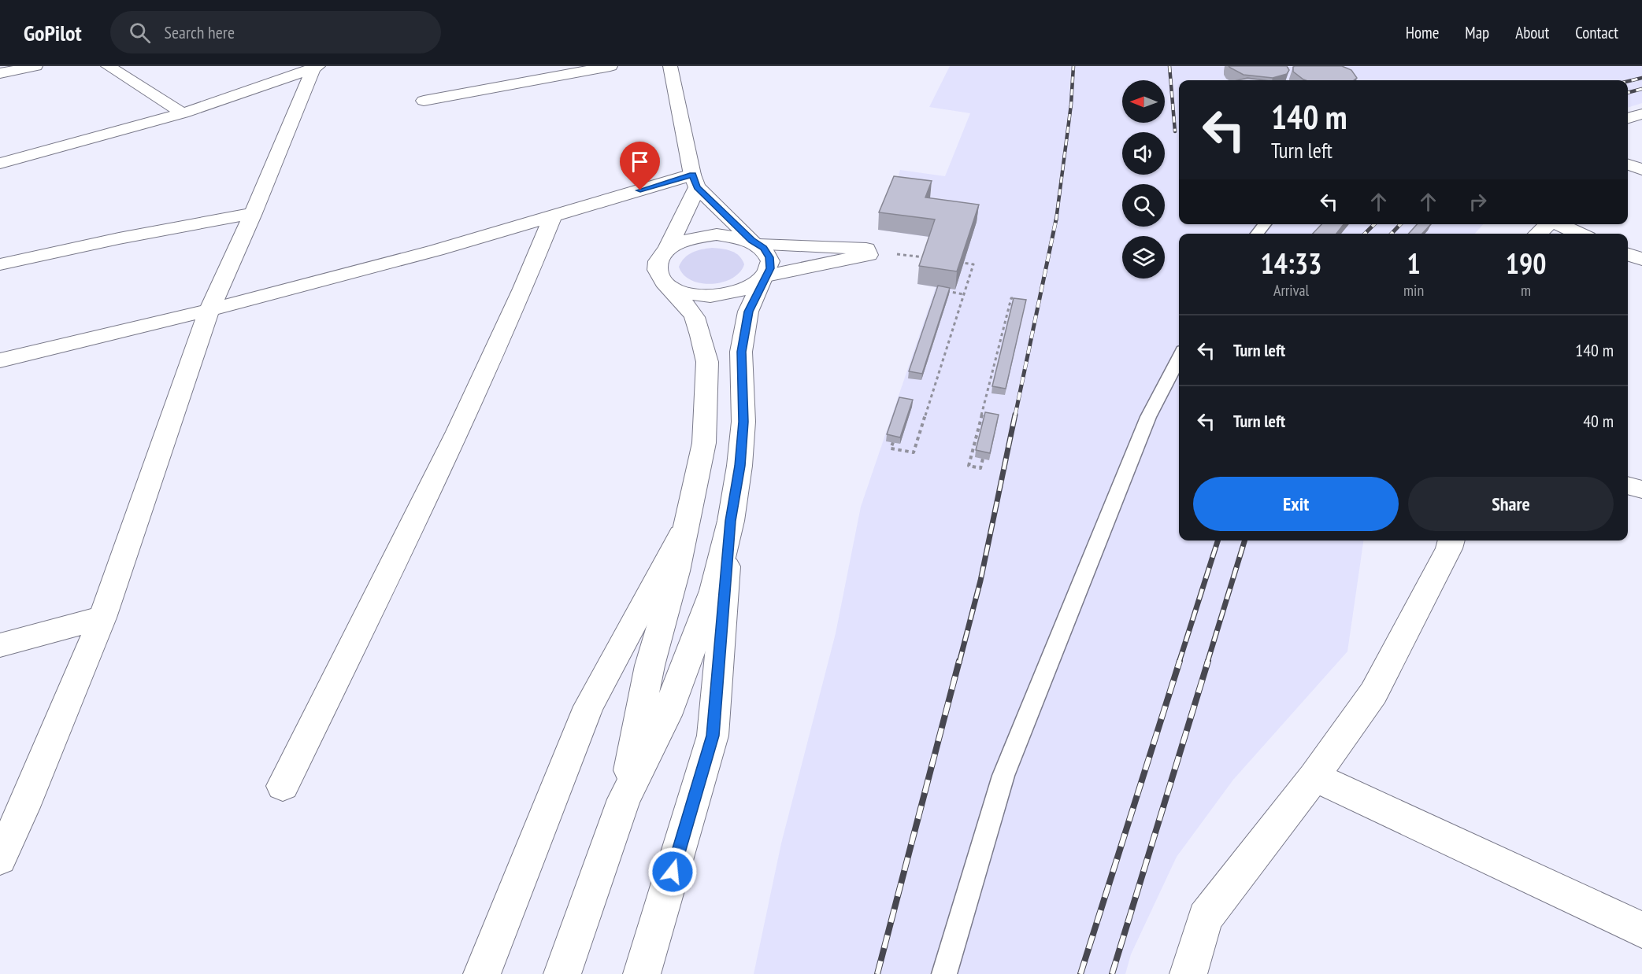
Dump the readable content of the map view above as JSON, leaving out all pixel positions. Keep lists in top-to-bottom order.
{
  "north": "left",
  "page": {
    "header": "GoPilot",
    "search": "Search here",
    "nav": [
      "Home",
      "Map",
      "About",
      "Contact"
    ],
    "turn": ["140 m", "Turn left"],
    "eta": [
      "14:33",
      "Arrival",
      "1",
      "min",
      "190",
      "m"
    ],
    "list": [
      {
        "name": "Turn left",
        "value": "140 m"
      },
      {
        "name": "Turn left",
        "value": "40 m"
      }
    ],
    "buttons": ["Exit", "Share"]
  }
}
